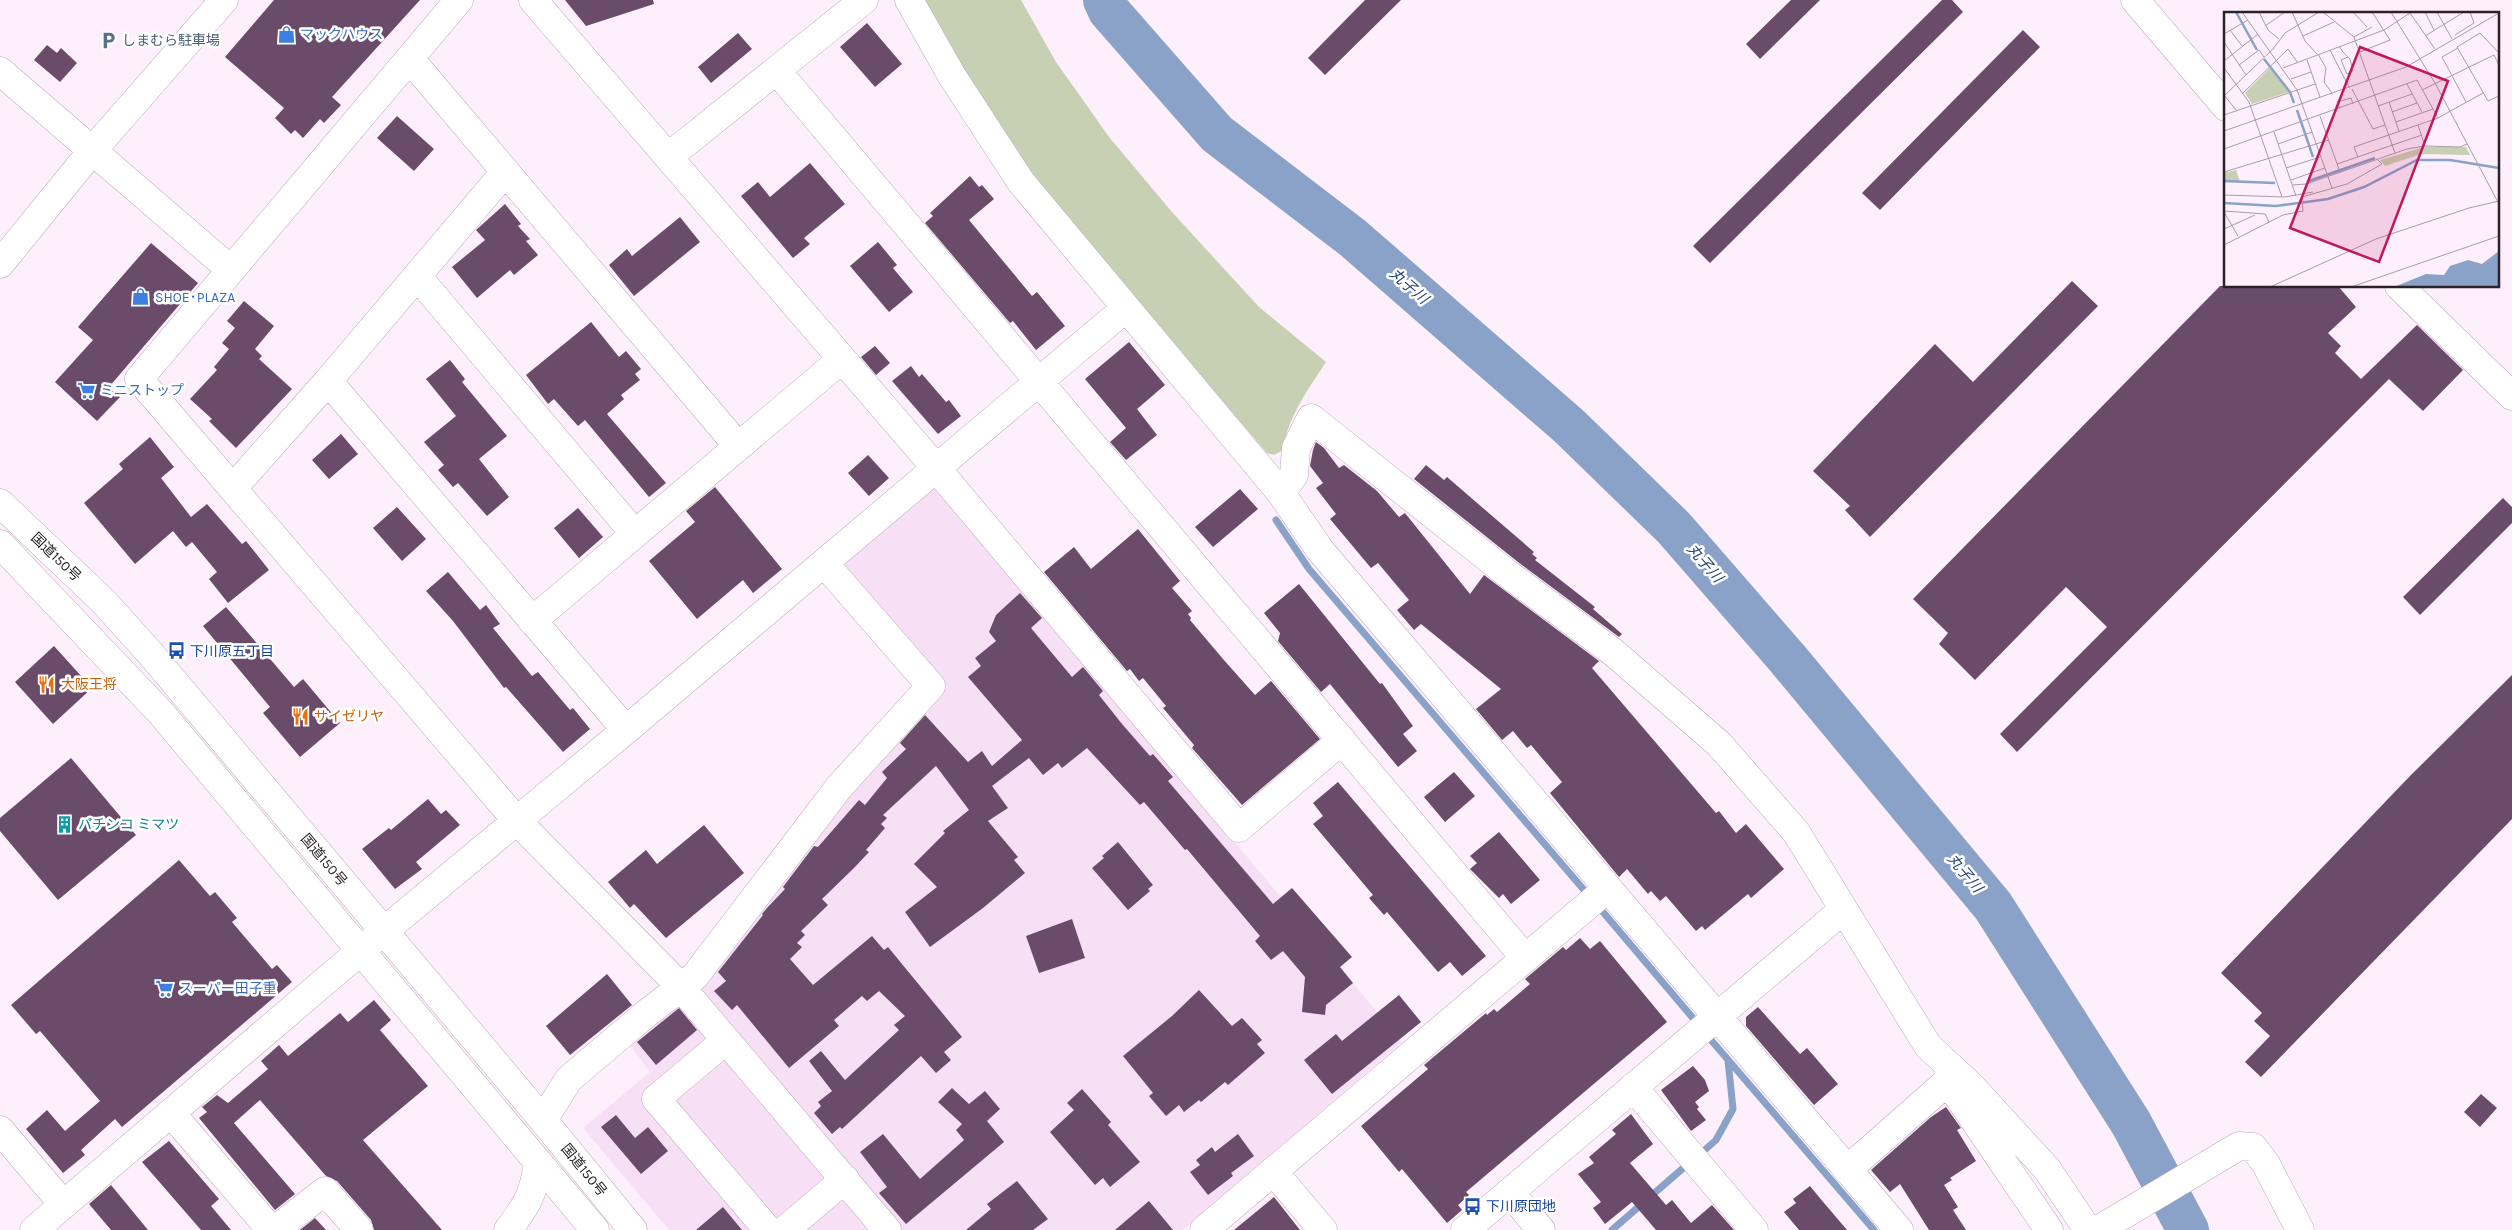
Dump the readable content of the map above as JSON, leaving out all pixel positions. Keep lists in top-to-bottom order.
{
  "streets": {
    "main road": ["国道150号"]
  },
  "water": ["丸子川"],
  "places": {
    "shop": ["マックハウス", "SHOE･PLAZA"],
    "parking": ["しまむら駐車場"],
    "supermarket": ["ミニストップ", "スーパー田子重"],
    "bus stop": ["下川原五丁目", "下川原団地"],
    "restaurant": ["大阪王将", "サイゼリヤ"],
    "building": ["パチンコ ミマツ"]
  }
}
